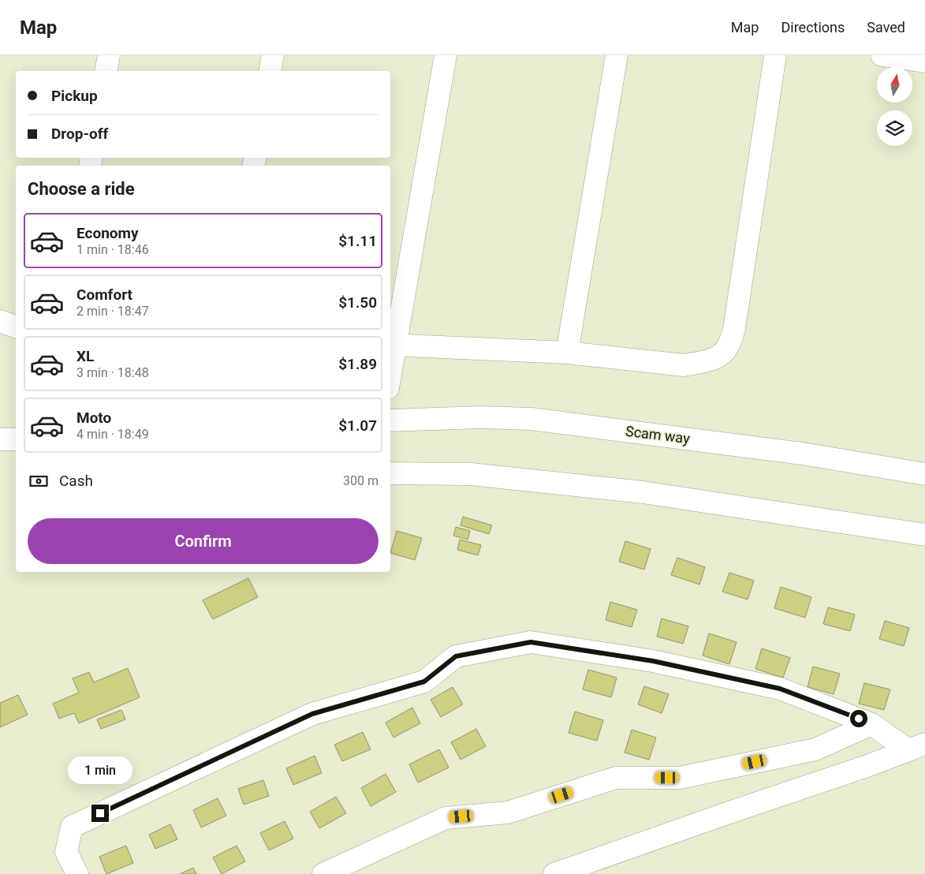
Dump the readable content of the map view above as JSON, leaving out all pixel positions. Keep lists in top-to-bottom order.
{
  "streets": {
    "street": ["Scam way"]
  },
  "north": "top",
  "page": {
    "header": "Map",
    "nav": ["Map", "Directions", "Saved"],
    "banner": ["Pickup", "Drop-off"],
    "heading": "Choose a ride",
    "list": [
      {
        "name": "Economy",
        "note": "1 min · 18:46",
        "value": "$1.11"
      },
      {
        "name": "Comfort",
        "note": "2 min · 18:47",
        "value": "$1.50"
      },
      {
        "name": "XL",
        "note": "3 min · 18:48",
        "value": "$1.89"
      },
      {
        "name": "Moto",
        "note": "4 min · 18:49",
        "value": "$1.07"
      }
    ],
    "pay": ["Cash", "300 m"],
    "buttons": "Confirm",
    "bubble": "1 min"
  }
}
